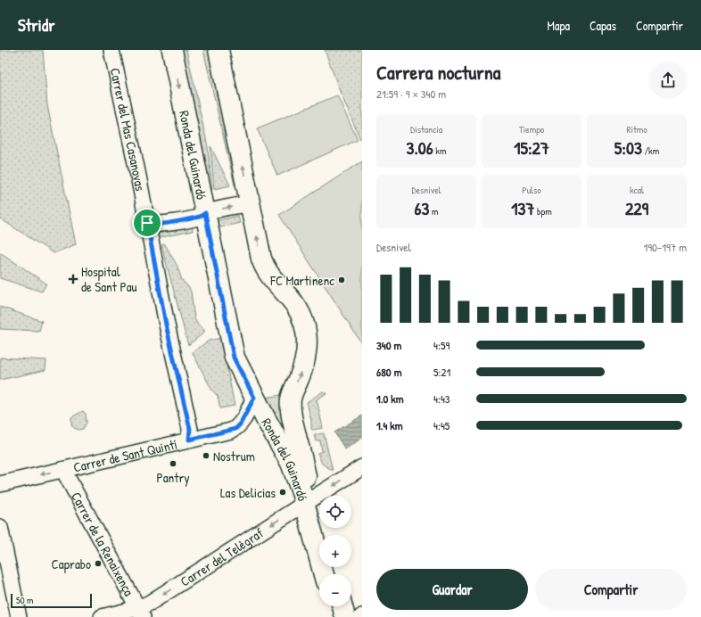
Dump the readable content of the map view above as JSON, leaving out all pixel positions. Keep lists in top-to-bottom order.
{
  "streets": {
    "main road": ["Ronda del Guinardó"],
    "street": [
      "Carrer del Mas Casanovas",
      "Carrer de Sant Quintí",
      "Carrer de la Renaixença",
      "Carrer del Telègraf"
    ]
  },
  "crossings": [
    ["Carrer del Mas Casanovas", "Carrer de Sant Quintí"],
    ["Ronda del Guinardó", "Carrer de Sant Quintí"],
    ["Ronda del Guinardó", "Carrer del Telègraf"],
    ["Carrer de Sant Quintí", "Carrer de la Renaixença"],
    ["Carrer de la Renaixença", "Carrer del Telègraf"]
  ],
  "one_way": ["Carrer del Telègraf"],
  "places": {
    "health": ["Hospital de Sant Pau"],
    "other": [
      "FC Martinenc",
      "Nostrum",
      "Pantry",
      "Las Delicias",
      "Caprabo"
    ]
  },
  "scale_bar": "50 m",
  "page": {
    "header": "Stridr",
    "nav": ["Mapa", "Capas", "Compartir"],
    "heading": ["Carrera nocturna", "21:59 · 9 × 340 m"],
    "stats": [
      ["Distancia", "3.06 km"],
      ["Tiempo", "15:27"],
      ["Ritmo", "5:03 /km"],
      ["Desnivel", "63 m"],
      ["Pulso", "137 bpm"],
      ["kcal", "229"]
    ],
    "chart": ["Desnivel", "190–197 m"],
    "list": [
      {
        "name": "340 m",
        "note": "4:59"
      },
      {
        "name": "680 m",
        "note": "5:21"
      },
      {
        "name": "1.0 km",
        "note": "4:43"
      },
      {
        "name": "1.4 km",
        "note": "4:45"
      }
    ],
    "map_buttons": ["+", "−"],
    "buttons": ["Guardar", "Compartir"],
    "scale": "50 m"
  }
}
